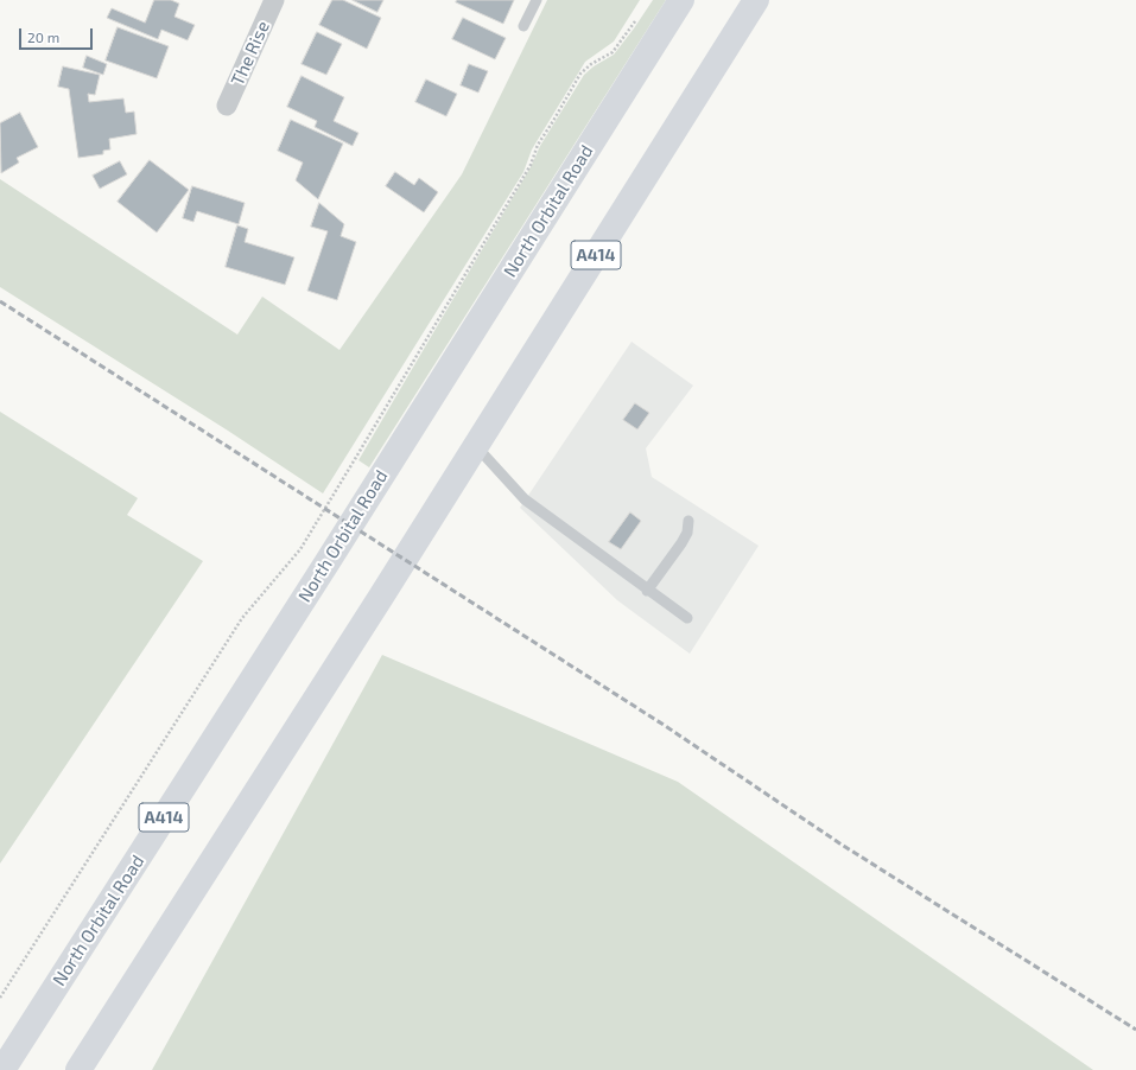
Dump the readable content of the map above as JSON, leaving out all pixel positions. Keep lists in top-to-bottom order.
{
  "streets": {
    "highway": ["North Orbital Road", "A414"],
    "street": ["The Rise"]
  },
  "scale_bar": "20 m"
}
